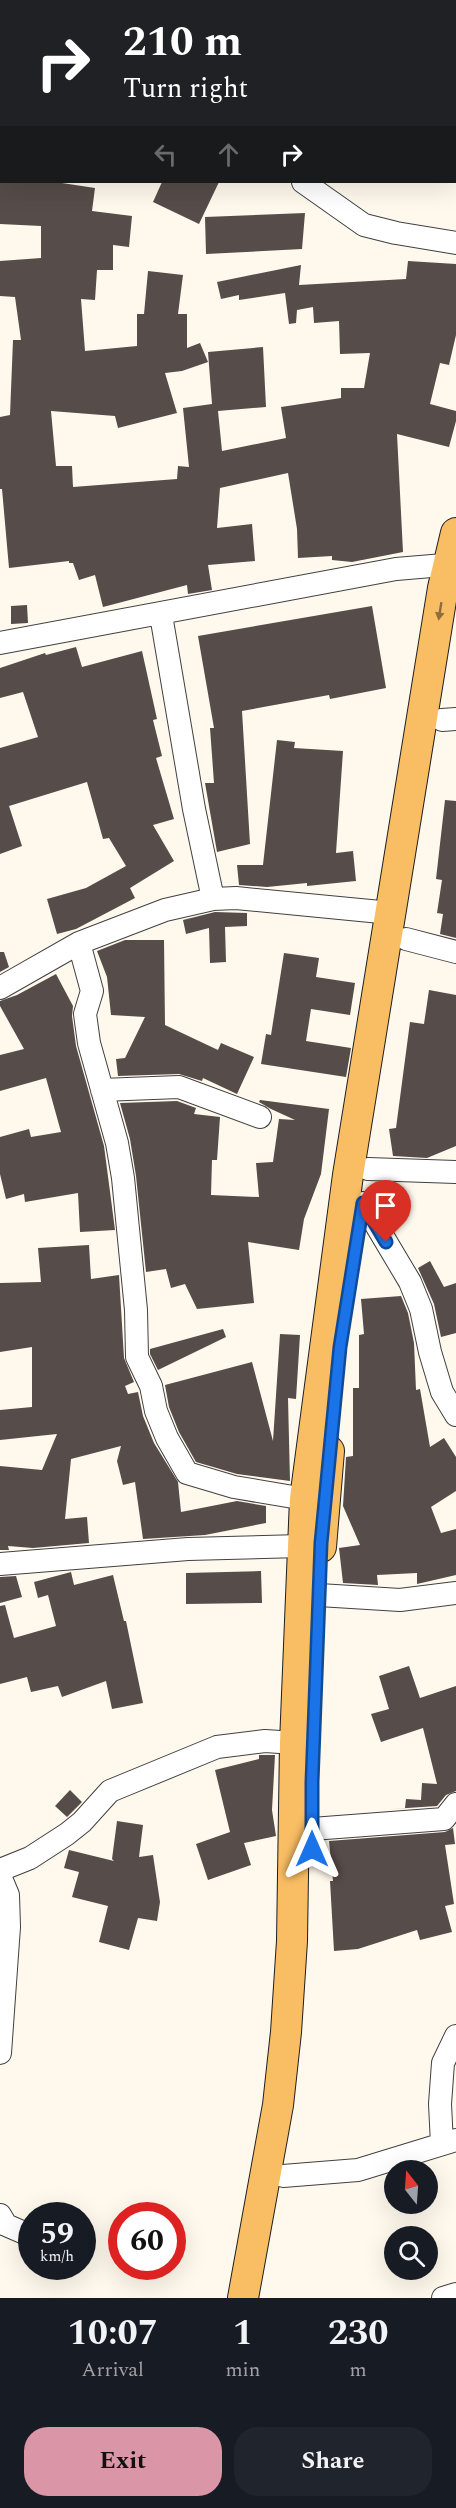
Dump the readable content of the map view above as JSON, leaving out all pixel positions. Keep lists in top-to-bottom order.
{
  "north": "top",
  "page": {
    "turn": ["210 m", "Turn right"],
    "speed": "59 km/h",
    "limit": "60",
    "eta": [
      "10:07",
      "Arrival",
      "1",
      "min",
      "230",
      "m"
    ],
    "buttons": ["Exit", "Share"]
  }
}
